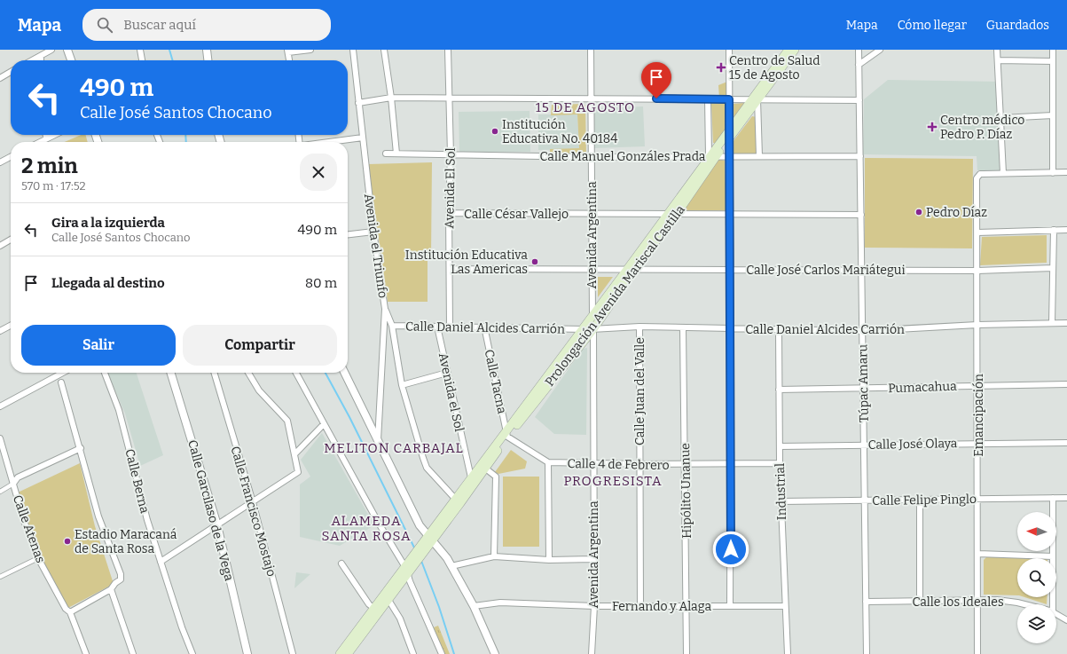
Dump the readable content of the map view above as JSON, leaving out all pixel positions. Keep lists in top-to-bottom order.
{
  "streets": {
    "main road": ["Prolongación Avenida Mariscal Castilla"],
    "street": [
      "Calle Manuel Gonzáles Prada",
      "Avenida El Sol",
      "Calle César Vallejo",
      "Avenida Argentina",
      "Avenida el Triunfo",
      "Calle José Carlos Mariátegui",
      "Calle Daniel Alcides Carrión",
      "Calle Tacna",
      "Túpac Amaru",
      "Pumacahua",
      "Calle Juan del Valle",
      "Avenida el Sol",
      "Emancipación",
      "Calle José Olaya",
      "Calle 4 de Febrero",
      "Calle Berna",
      "Hipólito Unanue",
      "Industrial",
      "Calle Felipe Pinglo",
      "Calle Garcilaso de la Vega",
      "Calle Francisco Mostajo",
      "Calle Atenas",
      "Calle los Ideales",
      "Fernando y Alaga"
    ]
  },
  "crossings": [
    ["Calle Manuel Gonzáles Prada", "Avenida El Sol"],
    ["Calle Manuel Gonzáles Prada", "Avenida Argentina"],
    ["Calle Manuel Gonzáles Prada", "Prolongación Avenida Mariscal Castilla"],
    ["Calle Manuel Gonzáles Prada", "Túpac Amaru"],
    ["Avenida El Sol", "Calle César Vallejo"],
    ["Avenida El Sol", "Calle José Carlos Mariátegui"],
    ["Avenida El Sol", "Calle Daniel Alcides Carrión"],
    ["Calle César Vallejo", "Avenida Argentina"],
    ["Calle César Vallejo", "Prolongación Avenida Mariscal Castilla"],
    ["Calle César Vallejo", "Túpac Amaru"],
    ["Avenida Argentina", "Calle José Carlos Mariátegui"],
    ["Avenida Argentina", "Prolongación Avenida Mariscal Castilla"],
    ["Avenida Argentina", "Calle Daniel Alcides Carrión"],
    ["Avenida Argentina", "Calle 4 de Febrero"],
    ["Avenida Argentina", "Fernando y Alaga"],
    ["Calle José Carlos Mariátegui", "Prolongación Avenida Mariscal Castilla"],
    ["Calle José Carlos Mariátegui", "Túpac Amaru"],
    ["Calle José Carlos Mariátegui", "Emancipación"],
    ["Prolongación Avenida Mariscal Castilla", "Calle Daniel Alcides Carrión"],
    ["Prolongación Avenida Mariscal Castilla", "Calle Tacna"],
    ["Prolongación Avenida Mariscal Castilla", "Avenida el Sol"],
    ["Prolongación Avenida Mariscal Castilla", "Calle 4 de Febrero"],
    ["Calle Daniel Alcides Carrión", "Calle Tacna"],
    ["Calle Daniel Alcides Carrión", "Túpac Amaru"],
    ["Calle Daniel Alcides Carrión", "Calle Juan del Valle"],
    ["Calle Daniel Alcides Carrión", "Avenida el Sol"],
    ["Calle Daniel Alcides Carrión", "Emancipación"],
    ["Calle Daniel Alcides Carrión", "Hipólito Unanue"],
    ["Calle Daniel Alcides Carrión", "Industrial"],
    ["Calle Tacna", "Calle 4 de Febrero"],
    ["Túpac Amaru", "Pumacahua"],
    ["Túpac Amaru", "Calle José Olaya"],
    ["Túpac Amaru", "Calle Felipe Pinglo"],
    ["Túpac Amaru", "Calle los Ideales"],
    ["Pumacahua", "Emancipación"],
    ["Pumacahua", "Industrial"],
    ["Calle Juan del Valle", "Calle 4 de Febrero"],
    ["Calle Juan del Valle", "Fernando y Alaga"],
    ["Emancipación", "Calle José Olaya"],
    ["Emancipación", "Calle Felipe Pinglo"],
    ["Emancipación", "Calle los Ideales"],
    ["Calle José Olaya", "Industrial"],
    ["Calle 4 de Febrero", "Hipólito Unanue"],
    ["Calle 4 de Febrero", "Industrial"],
    ["Hipólito Unanue", "Fernando y Alaga"],
    ["Industrial", "Calle Felipe Pinglo"],
    ["Industrial", "Fernando y Alaga"]
  ],
  "districts": [
    "15 DE AGOSTO",
    "MELITON CARBAJAL",
    "PROGRESISTA",
    "ALAMEDA SANTA ROSA"
  ],
  "places": {
    "health": ["Centro de Salud 15 de Agosto", "Centro médico Pedro P. Díaz"],
    "other": [
      "Institución Educativa No. 40184",
      "Pedro Díaz",
      "Institución Educativa Las Americas",
      "Estadio Maracaná de Santa Rosa"
    ]
  },
  "north": "left",
  "page": {
    "header": "Mapa",
    "search": "Buscar aquí",
    "nav": ["Mapa", "Cómo llegar", "Guardados"],
    "turn": ["490 m", "Calle José Santos Chocano"],
    "heading": ["2 min", "570 m · 17:52"],
    "list": [
      {
        "name": "Gira a la izquierda",
        "note": "Calle José Santos Chocano",
        "value": "490 m"
      },
      {
        "name": "Llegada al destino",
        "value": "80 m"
      }
    ],
    "buttons": ["Salir", "Compartir"]
  }
}
